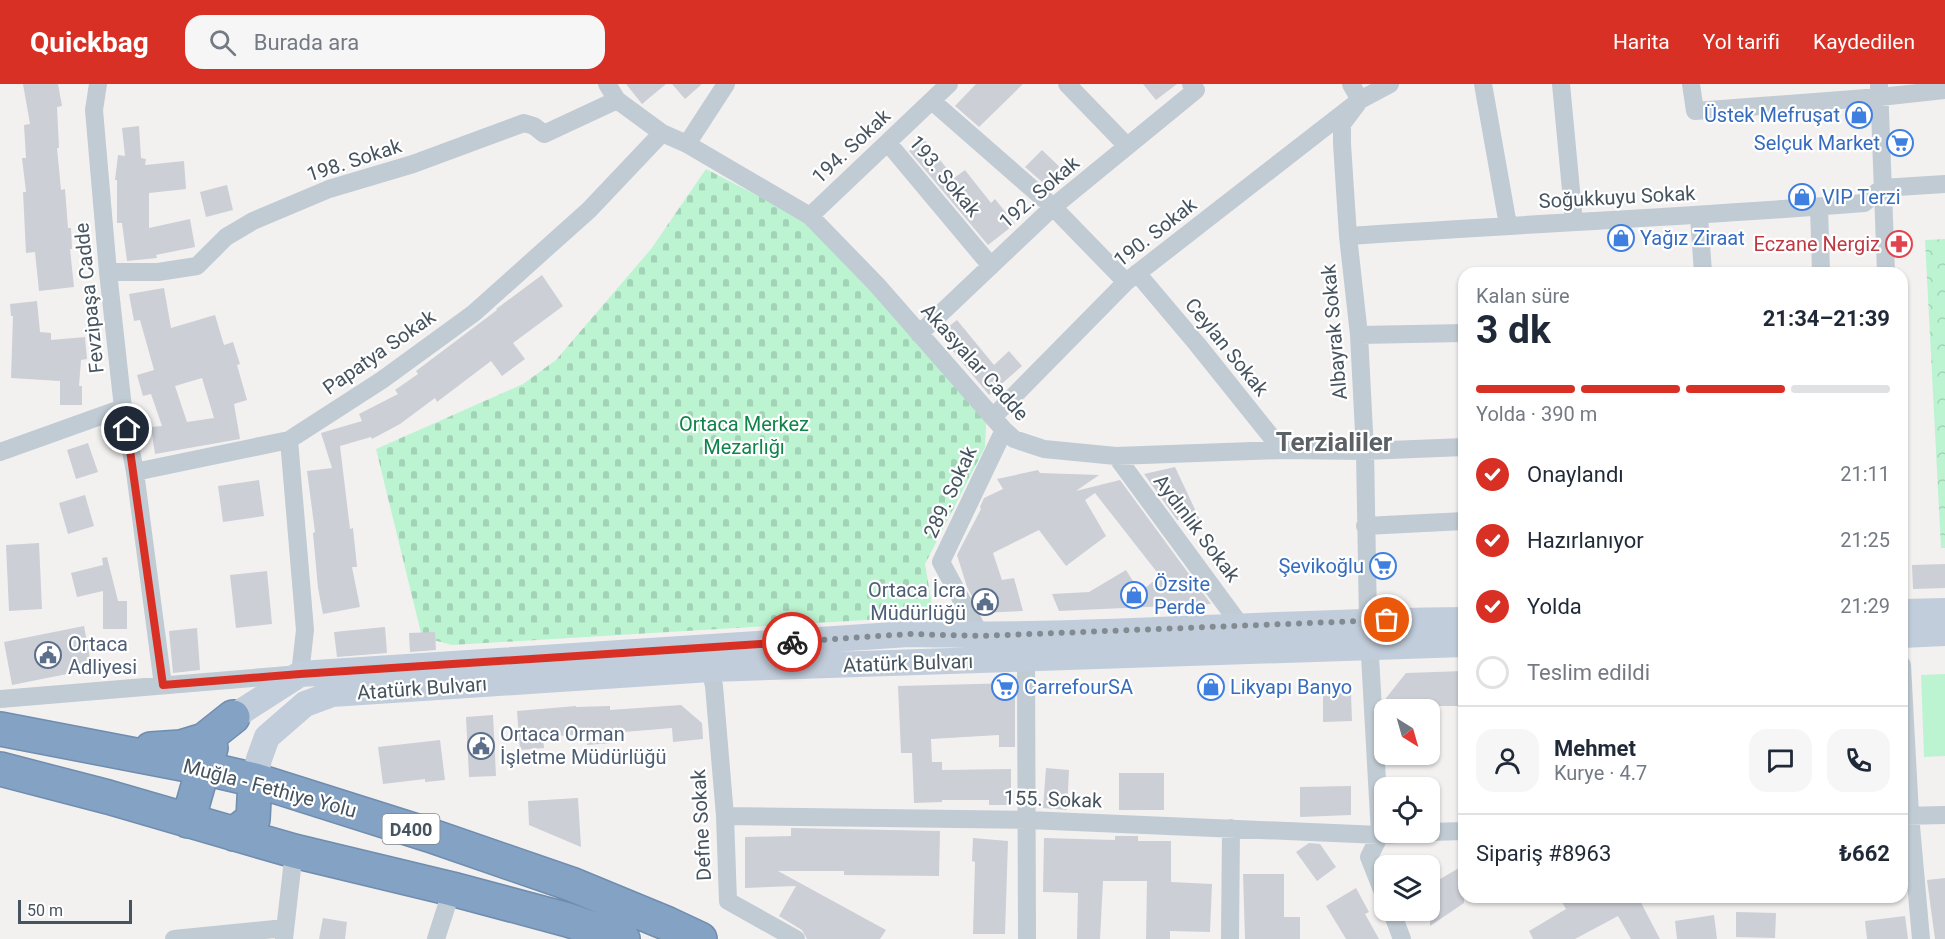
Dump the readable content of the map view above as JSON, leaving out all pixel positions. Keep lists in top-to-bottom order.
{
  "streets": {
    "highway": ["Muğla - Fethiye Yolu", "D400"],
    "main road": ["Atatürk Bulvarı"],
    "street": [
      "194. Sokak",
      "198. Sokak",
      "193. Sokak",
      "192. Sokak",
      "Soğukkuyu Sokak",
      "190. Sokak",
      "Fevzipaşa Cadde",
      "Albayrak Sokak",
      "Ceylan Sokak",
      "Papatya Sokak",
      "Akasyalar Cadde",
      "289. Sokak",
      "Aydınlık Sokak",
      "155. Sokak",
      "Defne Sokak"
    ]
  },
  "crossings": [
    ["194. Sokak", "193. Sokak"],
    ["194. Sokak", "Ceylan Sokak"],
    ["194. Sokak", "Akasyalar Cadde"],
    ["198. Sokak", "Fevzipaşa Cadde"],
    ["198. Sokak", "Akasyalar Cadde"],
    ["193. Sokak", "192. Sokak"],
    ["192. Sokak", "Ceylan Sokak"],
    ["192. Sokak", "Akasyalar Cadde"],
    ["Soğukkuyu Sokak", "Albayrak Sokak"],
    ["190. Sokak", "Albayrak Sokak"],
    ["190. Sokak", "Ceylan Sokak"],
    ["190. Sokak", "Akasyalar Cadde"],
    ["190. Sokak", "289. Sokak"],
    ["Fevzipaşa Cadde", "Atatürk Bulvarı"],
    ["Albayrak Sokak", "Akasyalar Cadde"],
    ["Albayrak Sokak", "Atatürk Bulvarı"],
    ["Ceylan Sokak", "Akasyalar Cadde"],
    ["Papatya Sokak", "Akasyalar Cadde"],
    ["Akasyalar Cadde", "289. Sokak"],
    ["Akasyalar Cadde", "Aydınlık Sokak"],
    ["289. Sokak", "Atatürk Bulvarı"],
    ["Aydınlık Sokak", "Atatürk Bulvarı"],
    ["Atatürk Bulvarı", "Muğla - Fethiye Yolu"],
    ["Atatürk Bulvarı", "Defne Sokak"],
    ["155. Sokak", "Defne Sokak"]
  ],
  "districts": ["Terzialiler"],
  "parks": ["Ortaca Merkez Mezarlığı"],
  "places": {
    "shop": [
      "Üstek Mefruşat",
      "VIP Terzi",
      "Yağız Ziraat",
      "Özsite Perde",
      "Likyapı Banyo"
    ],
    "supermarket": ["Selçuk Market", "Şevikoğlu", "CarrefourSA"],
    "pharmacy": ["Eczane Nergiz"],
    "public building": ["Ortaca İcra Müdürlüğü", "Ortaca Adliyesi", "Ortaca Orman İşletme Müdürlüğü"]
  },
  "scale_bar": "50 m",
  "north": "bottom right",
  "page": {
    "header": "Quickbag",
    "search": "Burada ara",
    "nav": ["Harita", "Yol tarifi", "Kaydedilen"],
    "heading": ["3 dk", "Kalan süre", "21:34–21:39"],
    "panel": [
      "Mehmet",
      "Kurye · 4.7",
      "Sipariş #8963",
      "₺662"
    ],
    "bar": "Yolda · 390 m",
    "list": [
      ["Onaylandı", "21:11"],
      ["Hazırlanıyor", "21:25"],
      ["Yolda", "21:29"],
      "Teslim edildi"
    ],
    "scale": "50 m"
  }
}
